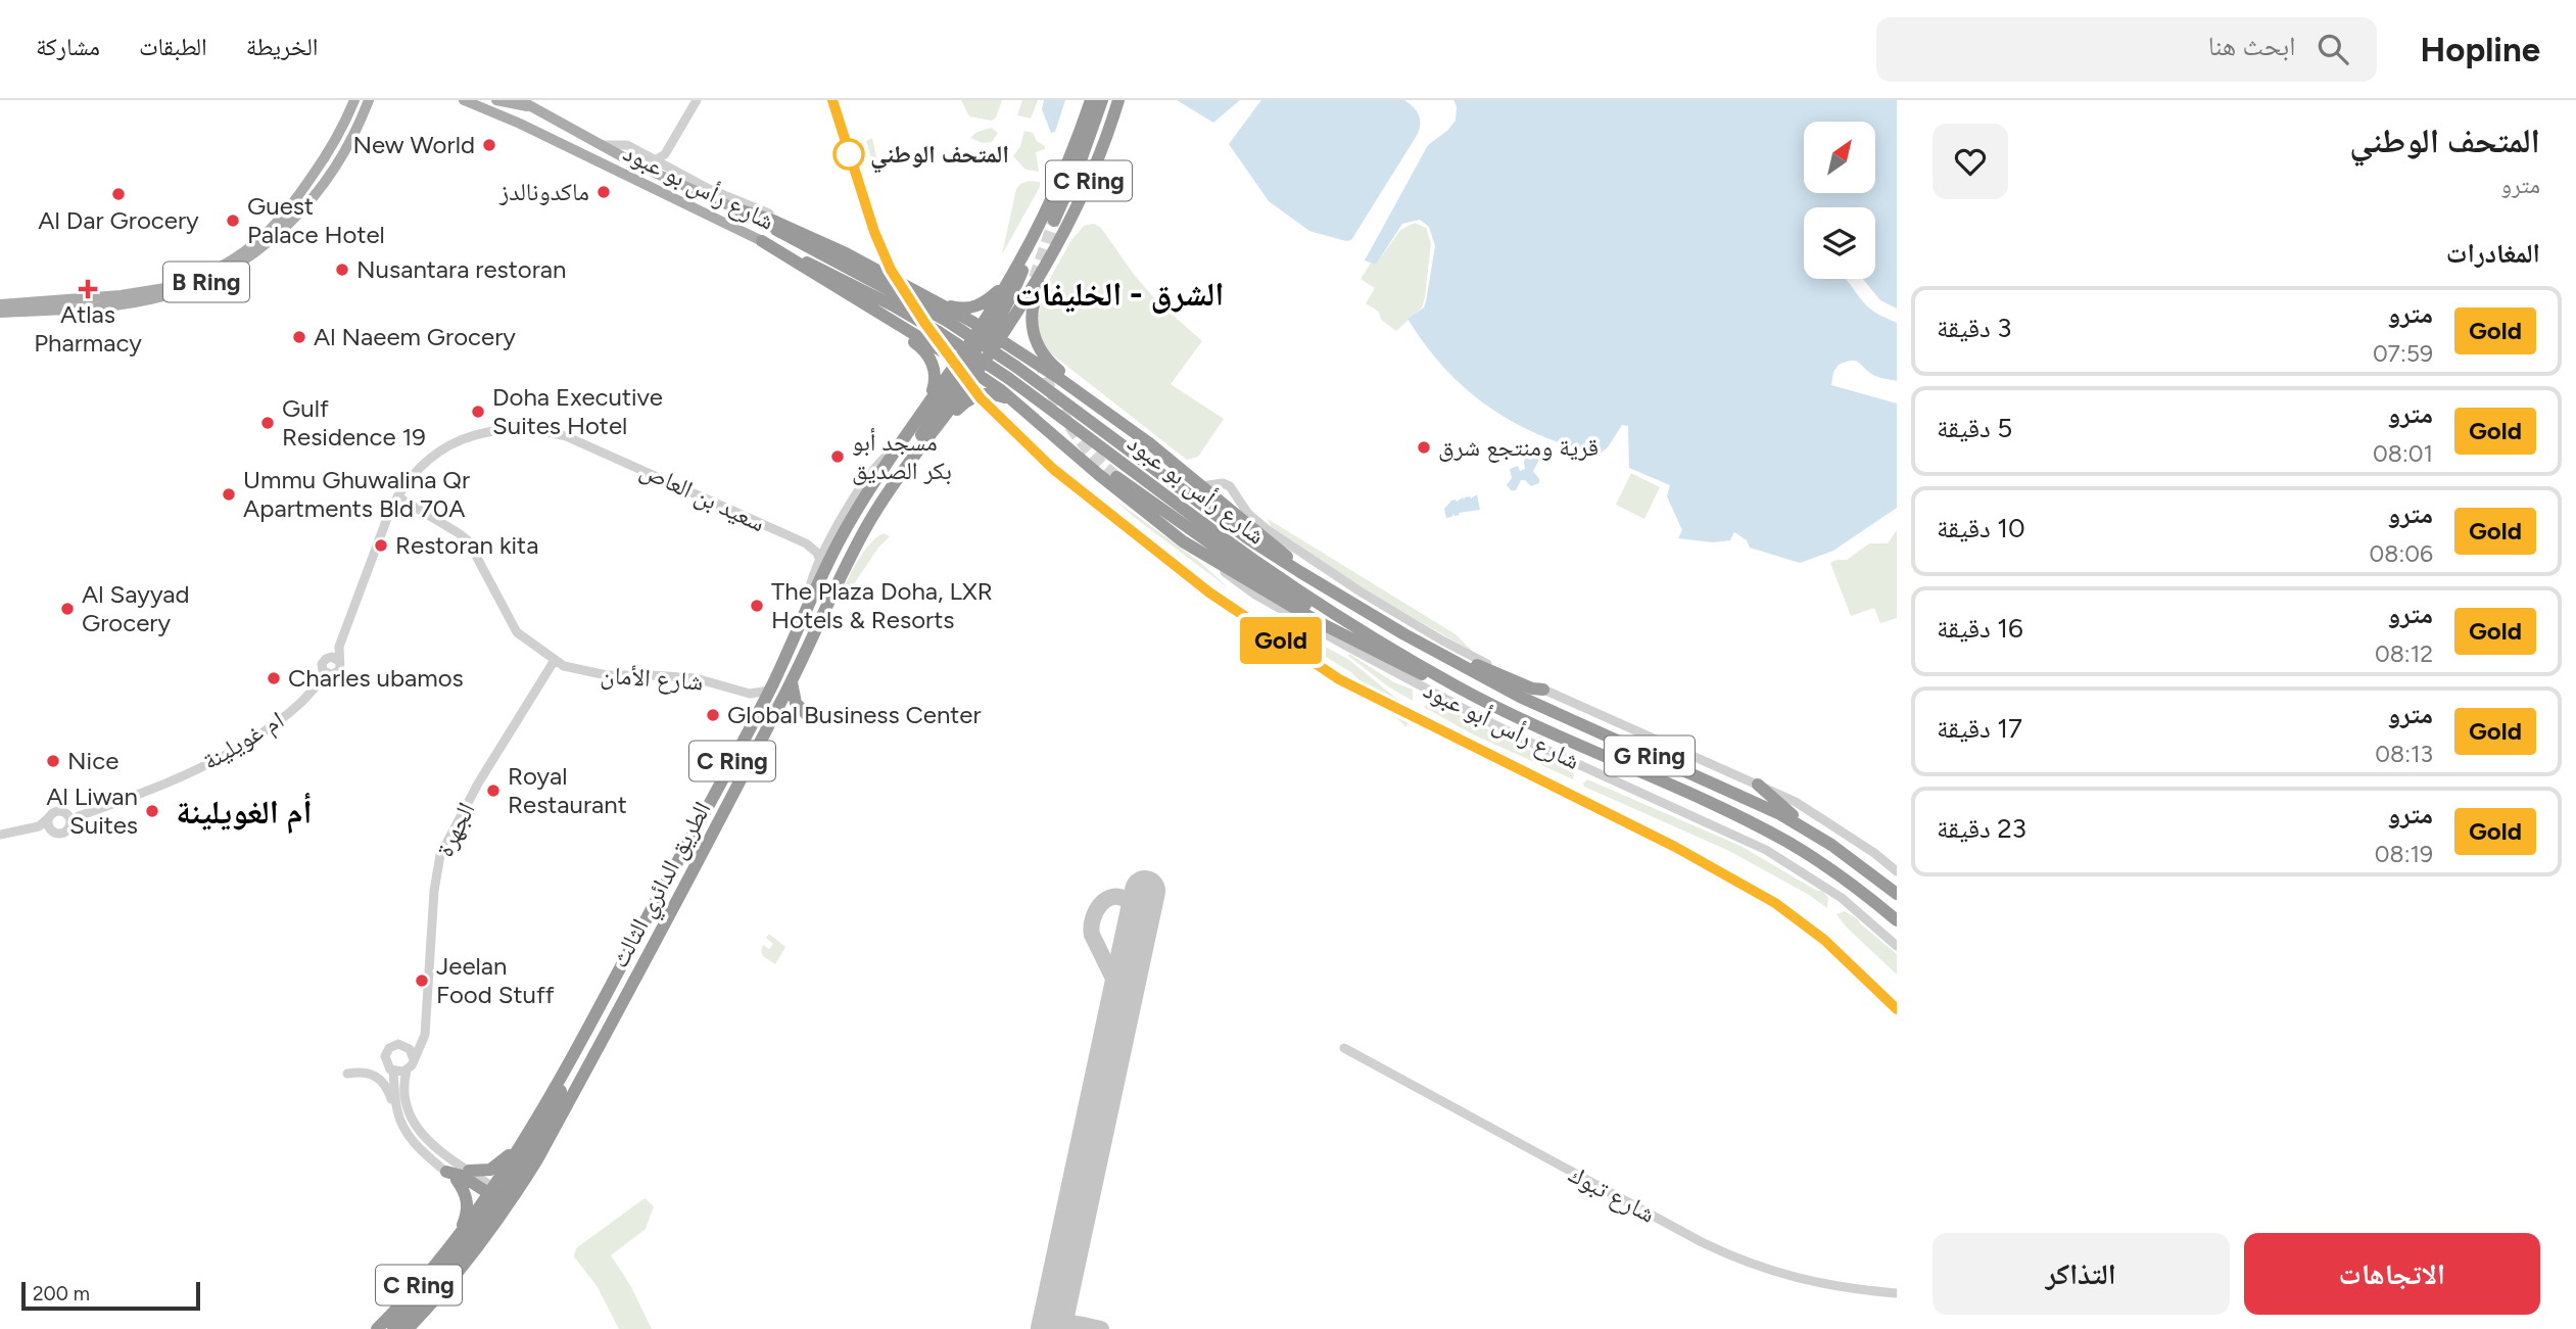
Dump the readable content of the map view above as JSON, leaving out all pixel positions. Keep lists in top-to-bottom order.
{
  "streets": {
    "highway": [
      "C Ring",
      "شارع رأس بو عبود",
      "G Ring",
      "الطريق الدائري الثالث"
    ],
    "main road": ["B Ring"],
    "street": [
      "سعيد بن العاص",
      "شارع الأمان",
      "شارع رأس أبو عبود",
      "ام غويلينة",
      "الجهرة",
      "شارع تبوك"
    ]
  },
  "crossings": [
    ["C Ring", "الطريق الدائري الثالث"],
    ["سعيد بن العاص", "شارع الأمان"],
    ["شارع الأمان", "الجهرة"],
    ["شارع الأمان", "الطريق الدائري الثالث"]
  ],
  "districts": ["الشرق - الخليفات", "أم الغويلينة"],
  "places": {
    "other": [
      "New World",
      "المتحف الوطني",
      "ماكدونالدز",
      "Al Dar Grocery",
      "Guest Palace Hotel",
      "Nusantara restoran",
      "Al Naeem Grocery",
      "Doha Executive Suites Hotel",
      "Gulf Residence 19",
      "قرية ومنتجع شرق",
      "مسجد أبو بكر الصديق",
      "Ummu Ghuwalina Qr Apartments Bld 70A",
      "Restoran kita",
      "The Plaza Doha, LXR Hotels & Resorts",
      "Al Sayyad Grocery",
      "Charles ubamos",
      "Global Business Center",
      "Nice",
      "Royal Restaurant",
      "Al Liwan Suites",
      "Jeelan Food Stuff"
    ],
    "health": ["Atlas Pharmacy"]
  },
  "lines": ["metro line Gold"],
  "scale_bar": "200 m",
  "north": "top right",
  "page": {
    "header": "Hopline",
    "search": "ابحث هنا",
    "nav": ["الخريطة", "الطبقات", "مشاركة"],
    "heading": [
      ["المتحف الوطني", "مترو"],
      "المغادرات"
    ],
    "on_map": "Gold",
    "list": [
      {
        "mark": "Gold",
        "name": "مترو",
        "note": "07:59",
        "value": "3 دقيقة"
      },
      {
        "mark": "Gold",
        "name": "مترو",
        "note": "08:01",
        "value": "5 دقيقة"
      },
      {
        "mark": "Gold",
        "name": "مترو",
        "note": "08:06",
        "value": "10 دقيقة"
      },
      {
        "mark": "Gold",
        "name": "مترو",
        "note": "08:12",
        "value": "16 دقيقة"
      },
      {
        "mark": "Gold",
        "name": "مترو",
        "note": "08:13",
        "value": "17 دقيقة"
      },
      {
        "mark": "Gold",
        "name": "مترو",
        "note": "08:19",
        "value": "23 دقيقة"
      }
    ],
    "buttons": ["الاتجاهات", "التذاكر"],
    "scale": "200 m"
  }
}
